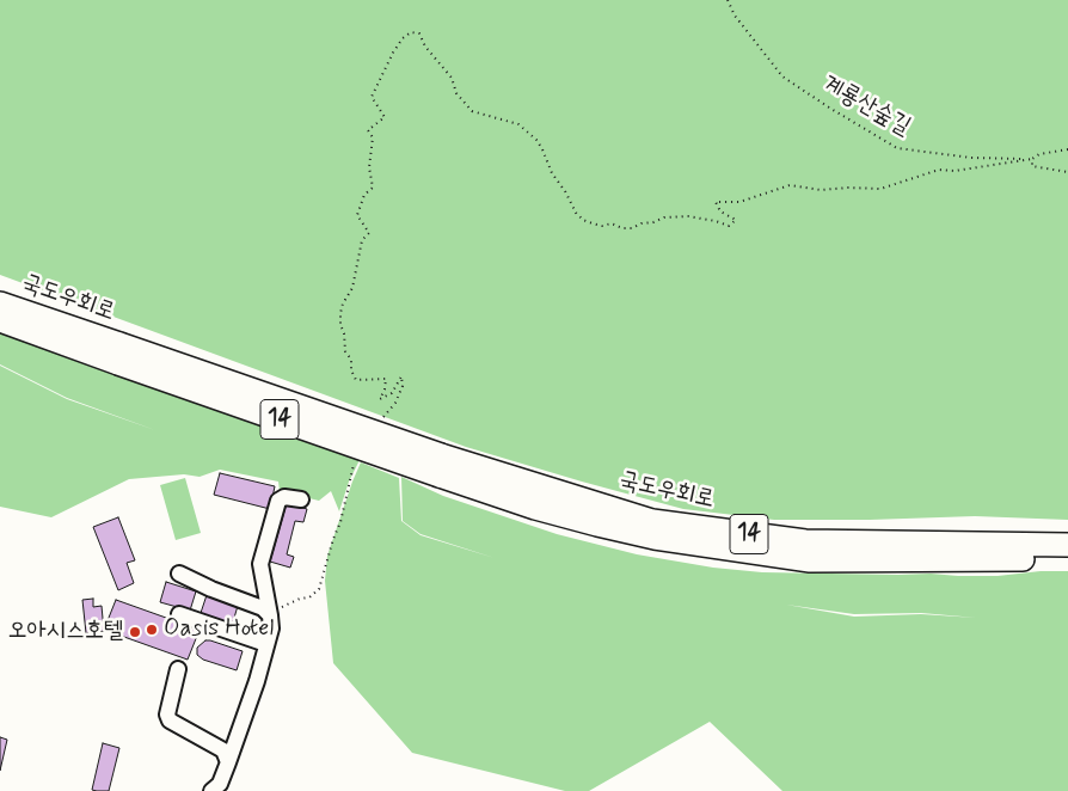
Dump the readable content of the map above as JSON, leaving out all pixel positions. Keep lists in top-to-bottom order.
{
  "streets": {
    "highway": ["국도우회로", "14"],
    "path": ["계룡산숲길"]
  },
  "crossings": [
    ["국도우회로", "14"]
  ],
  "places": ["Oasis Hotel", "오아시스호텔"]
}
